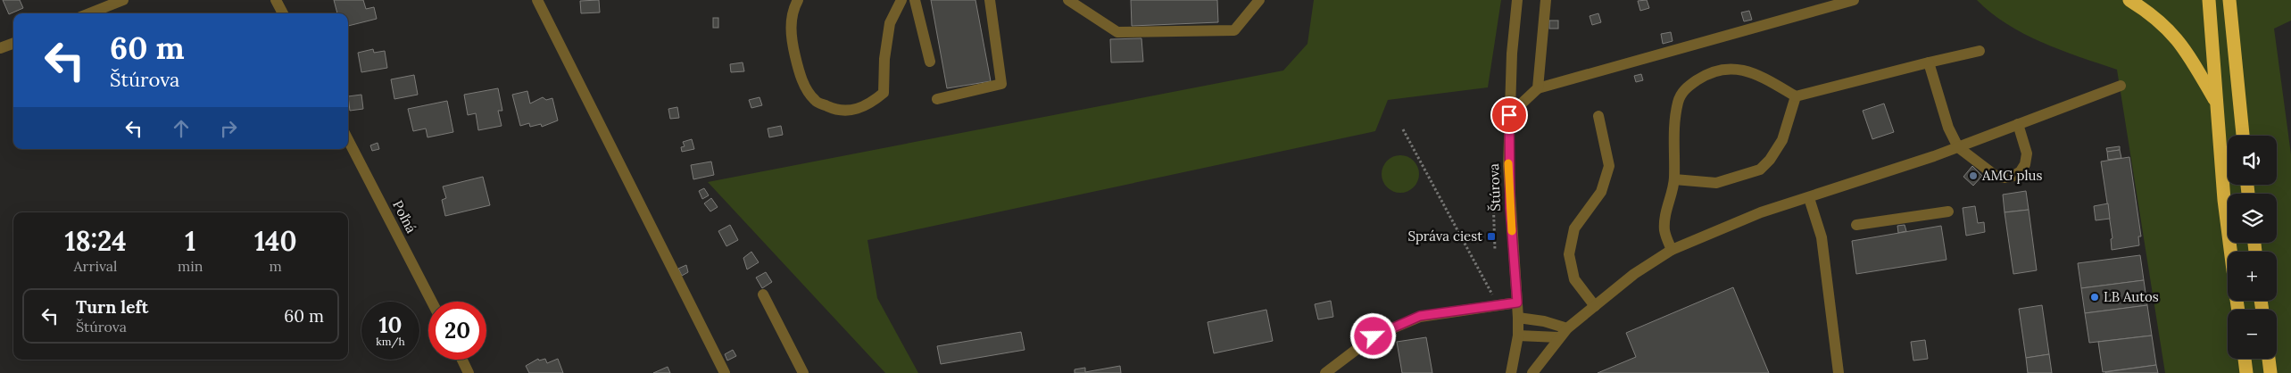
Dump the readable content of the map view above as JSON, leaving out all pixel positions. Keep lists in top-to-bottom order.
{
  "streets": {
    "street": ["Štúrova", "Poľná"]
  },
  "places": {
    "other": ["AMG plus", "LB Autos"],
    "transit": ["Správa ciest"]
  },
  "page": {
    "turn": ["60 m", "Štúrova"],
    "map_buttons": ["+", "−"],
    "eta": [
      "18:24",
      "Arrival",
      "1",
      "min",
      "140",
      "m"
    ],
    "list": [
      {
        "name": "Turn left",
        "note": "Štúrova",
        "value": "60 m"
      }
    ],
    "speed": "10 km/h",
    "limit": "20"
  }
}
